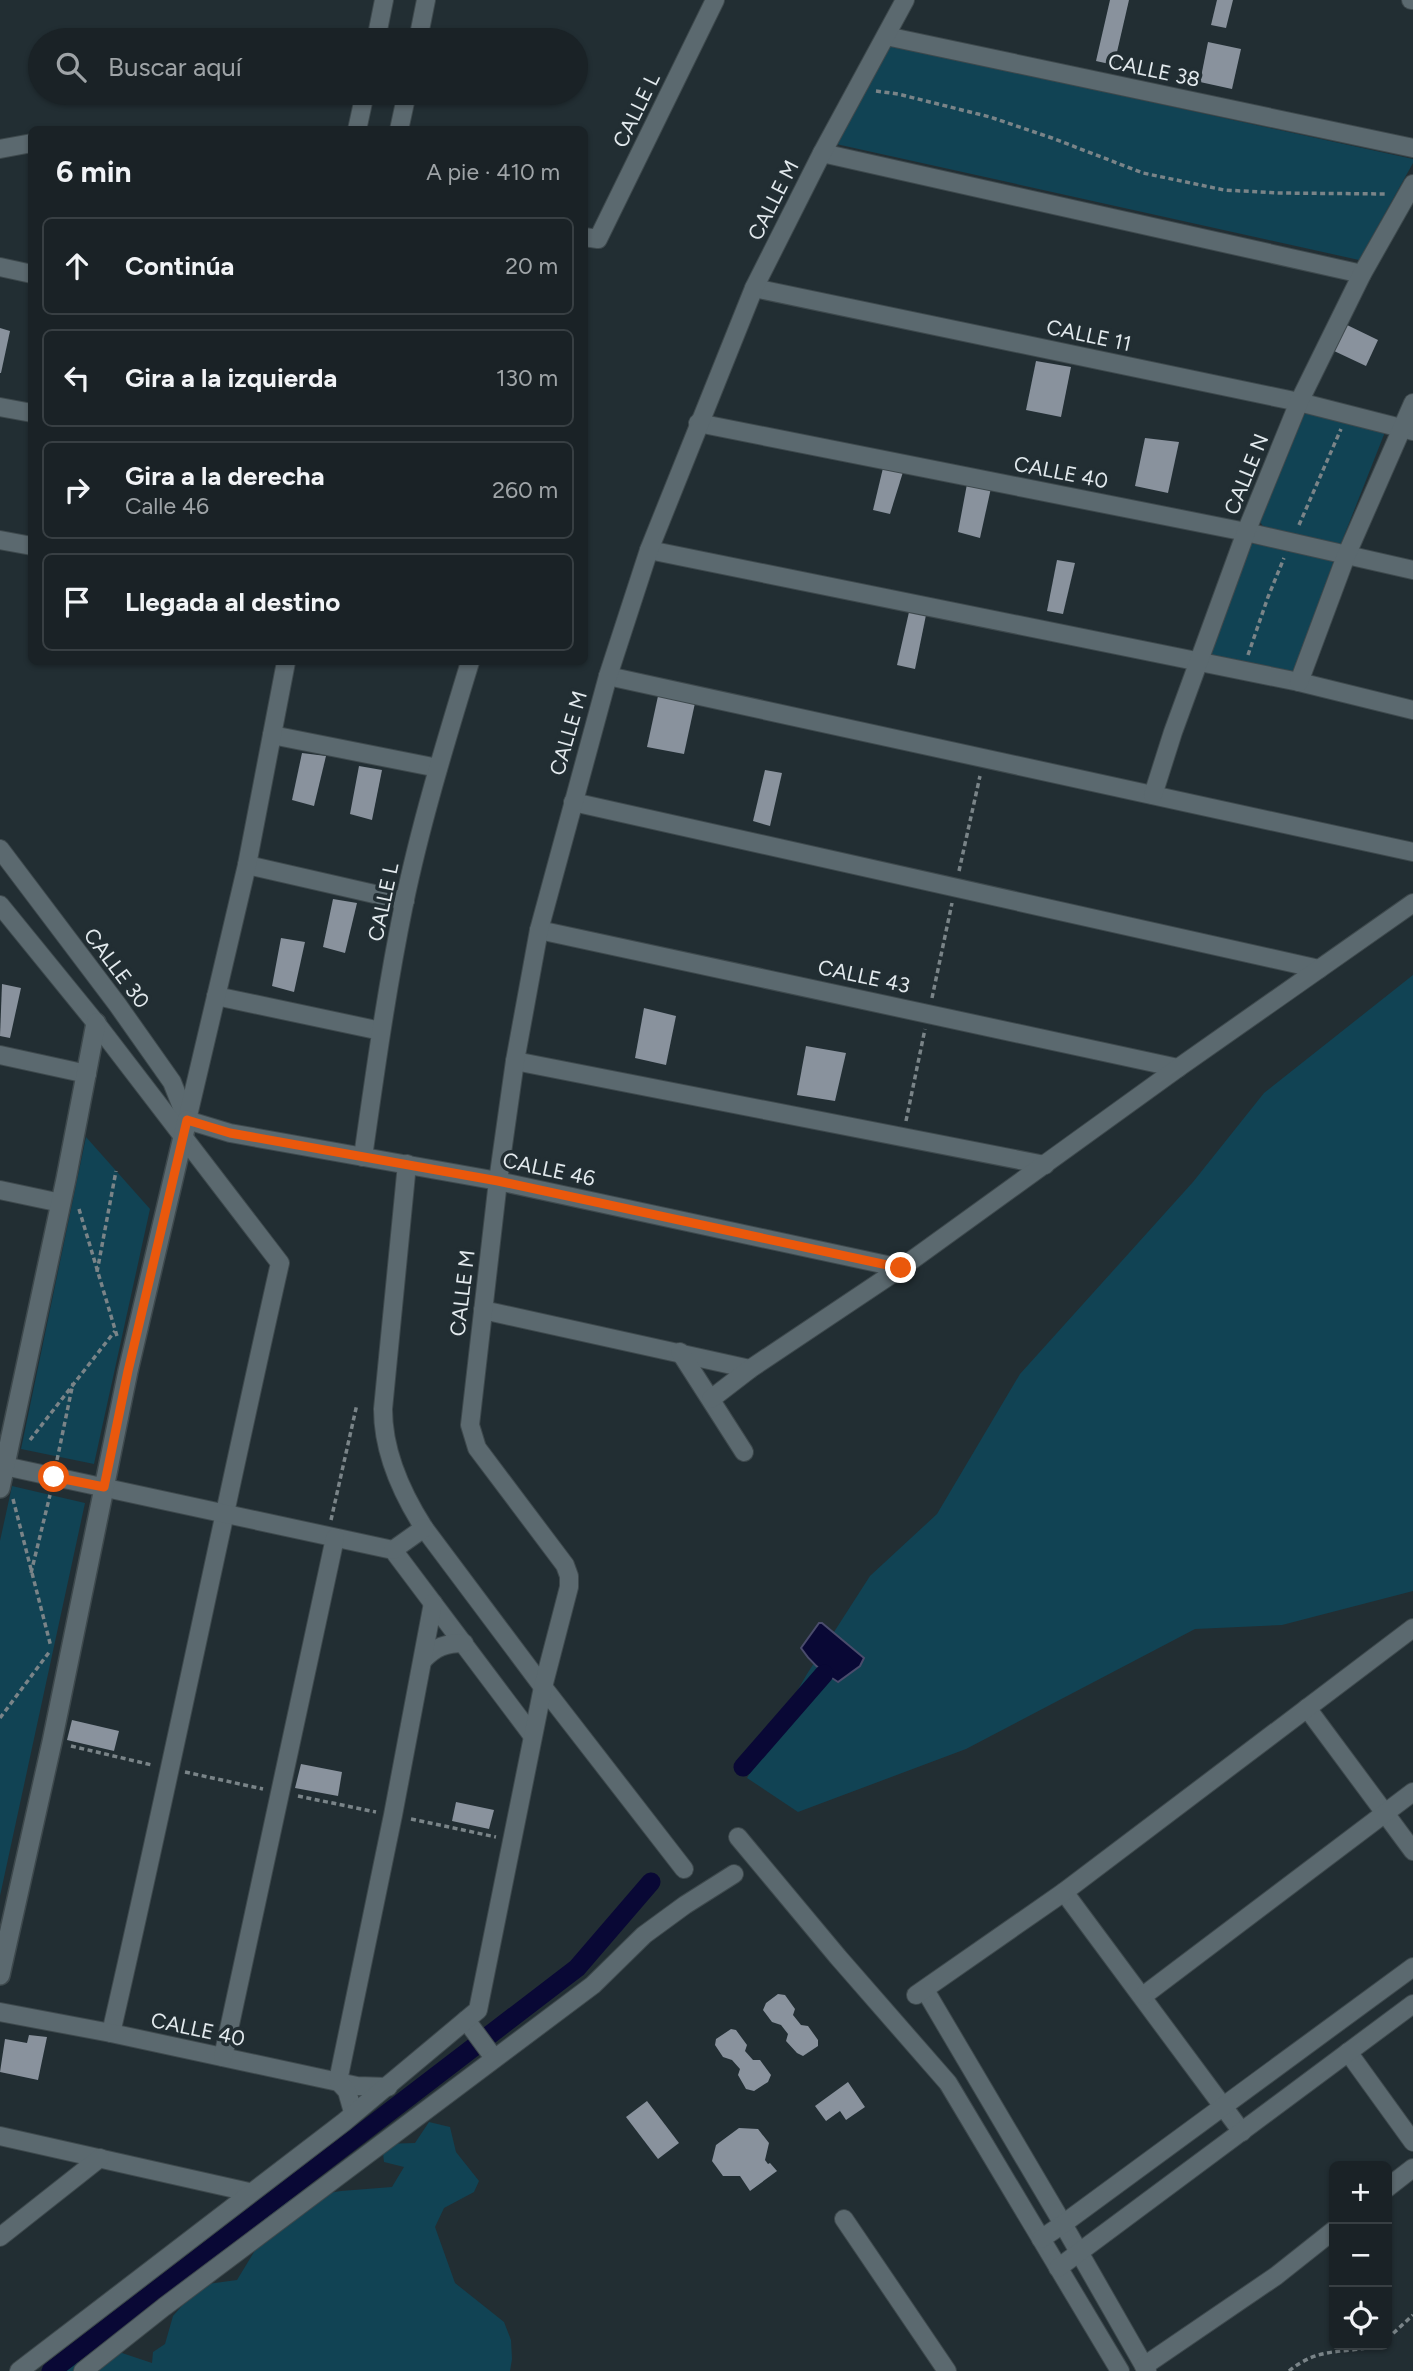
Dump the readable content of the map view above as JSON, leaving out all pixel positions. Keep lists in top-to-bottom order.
{
  "streets": {
    "street": [
      "CALLE 38",
      "CALLE L",
      "CALLE M",
      "CALLE 11",
      "CALLE 40",
      "CALLE N",
      "CALLE 30",
      "CALLE 43",
      "CALLE 46"
    ]
  },
  "crossings": [
    ["CALLE 38", "CALLE M"],
    ["CALLE L", "CALLE 46"],
    ["CALLE M", "CALLE 11"],
    ["CALLE M", "CALLE 40"],
    ["CALLE M", "CALLE 43"],
    ["CALLE M", "CALLE 46"],
    ["CALLE 11", "CALLE N"],
    ["CALLE 40", "CALLE N"],
    ["CALLE 30", "CALLE 46"]
  ],
  "page": {
    "search": "Buscar aquí",
    "heading": ["6 min", "A pie · 410 m"],
    "list": [
      ["Continúa", "20 m"],
      ["Gira a la izquierda", "130 m"],
      ["Gira a la derecha", "Calle 46", "260 m"],
      "Llegada al destino"
    ],
    "map_buttons": ["+", "−"]
  }
}
